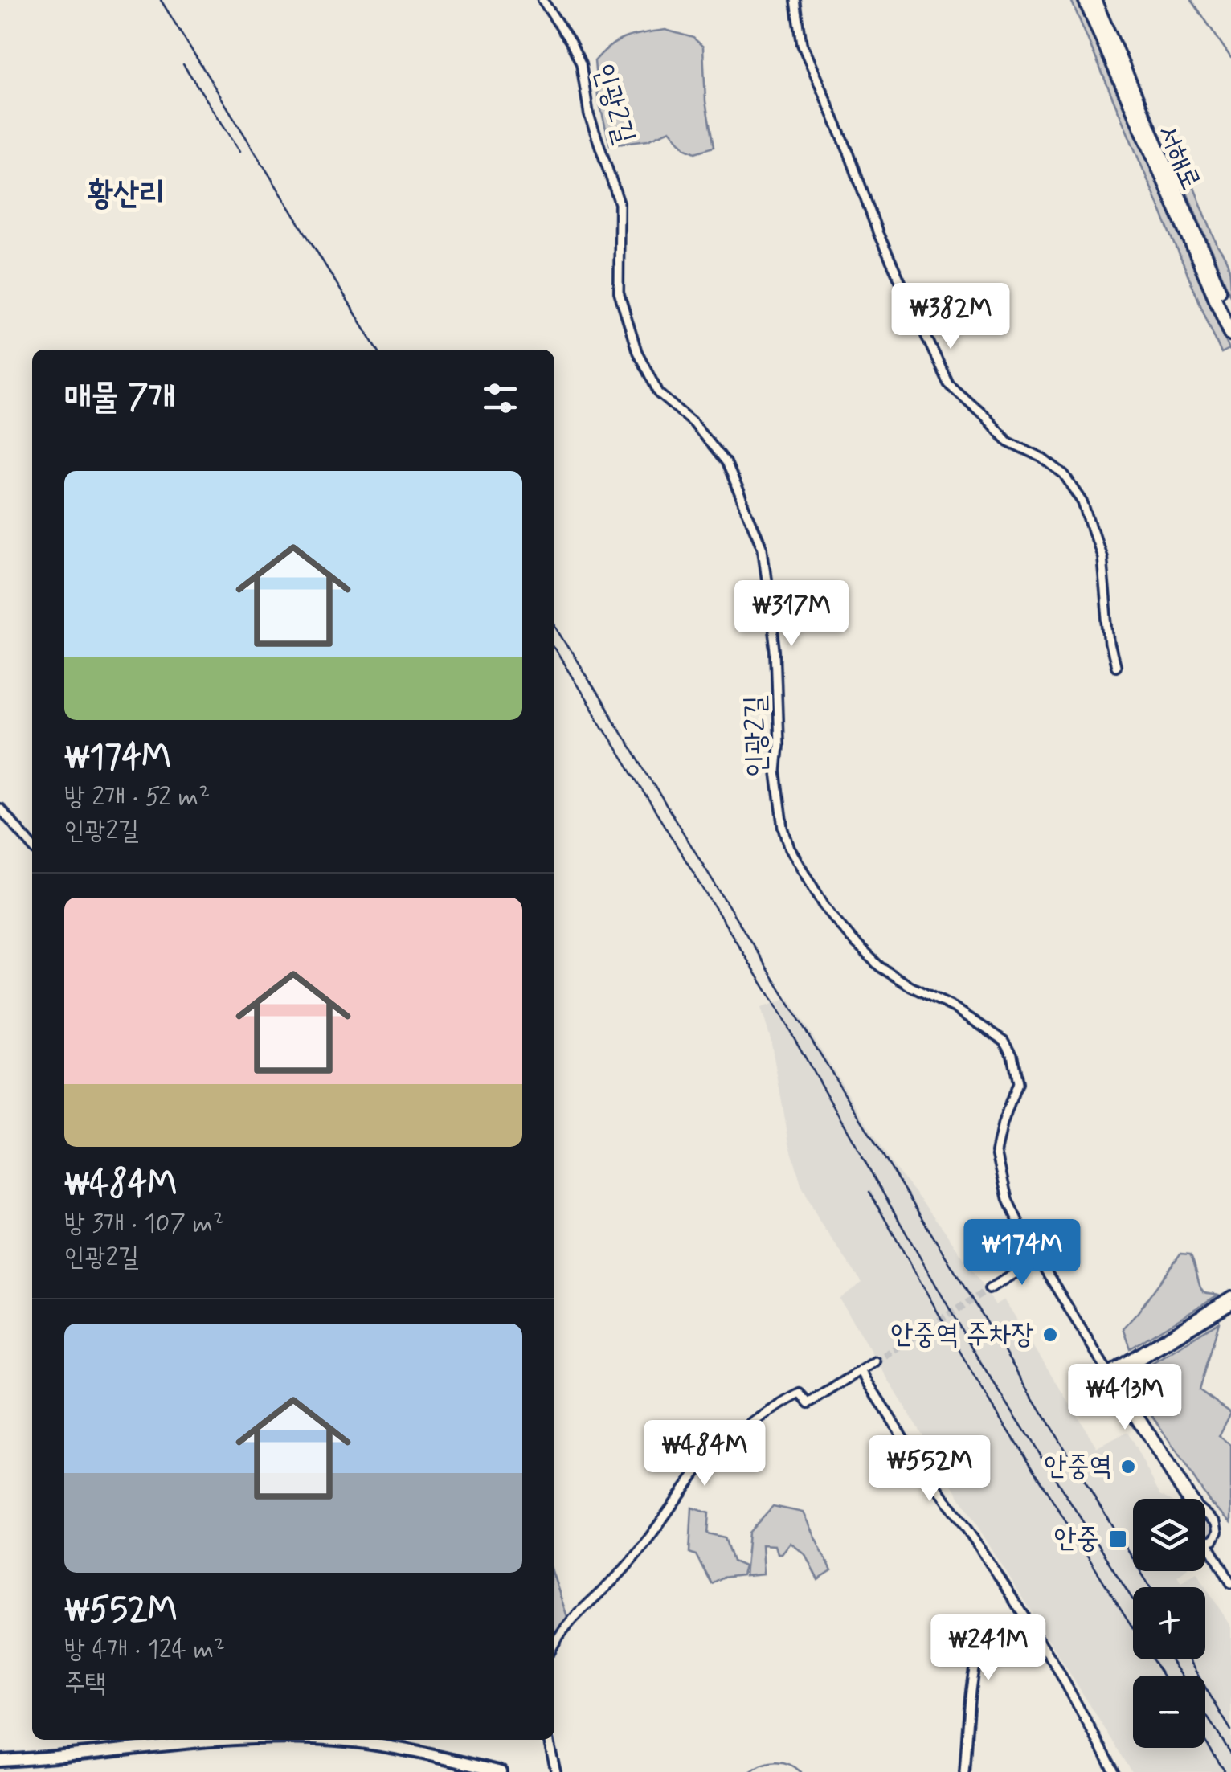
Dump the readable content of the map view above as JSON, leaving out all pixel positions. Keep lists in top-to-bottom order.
{
  "streets": {
    "main road": ["서해로"],
    "street": ["인광2길"]
  },
  "districts": ["황산리"],
  "places": {
    "other": ["안중역 주차장", "안중역"],
    "transit": ["안중"]
  },
  "page": {
    "price": [
      "₩382M",
      "₩317M",
      "₩174M",
      "₩413M",
      "₩484M",
      "₩552M",
      "₩241M"
    ],
    "heading": "매물 7개",
    "list": [
      {
        "name": "₩174M",
        "note": "방 2개 · 52 m² · 인광2길"
      },
      {
        "name": "₩484M",
        "note": "방 3개 · 107 m² · 인광2길"
      },
      {
        "name": "₩552M",
        "note": "방 4개 · 124 m² · 주택"
      }
    ],
    "map_buttons": ["+", "−"]
  }
}
